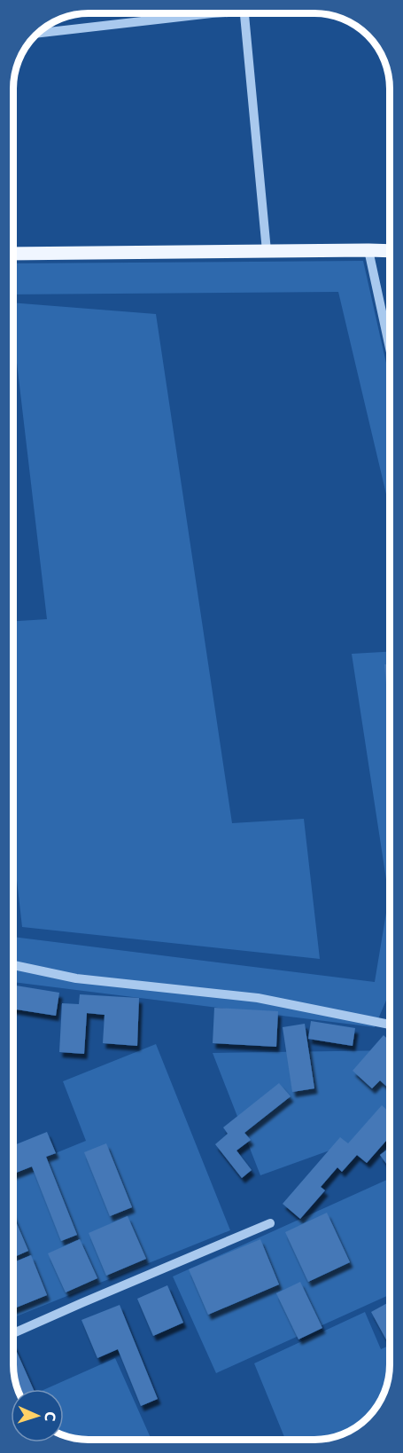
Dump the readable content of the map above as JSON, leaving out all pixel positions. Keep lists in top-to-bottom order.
{
  "north": "right"
}
